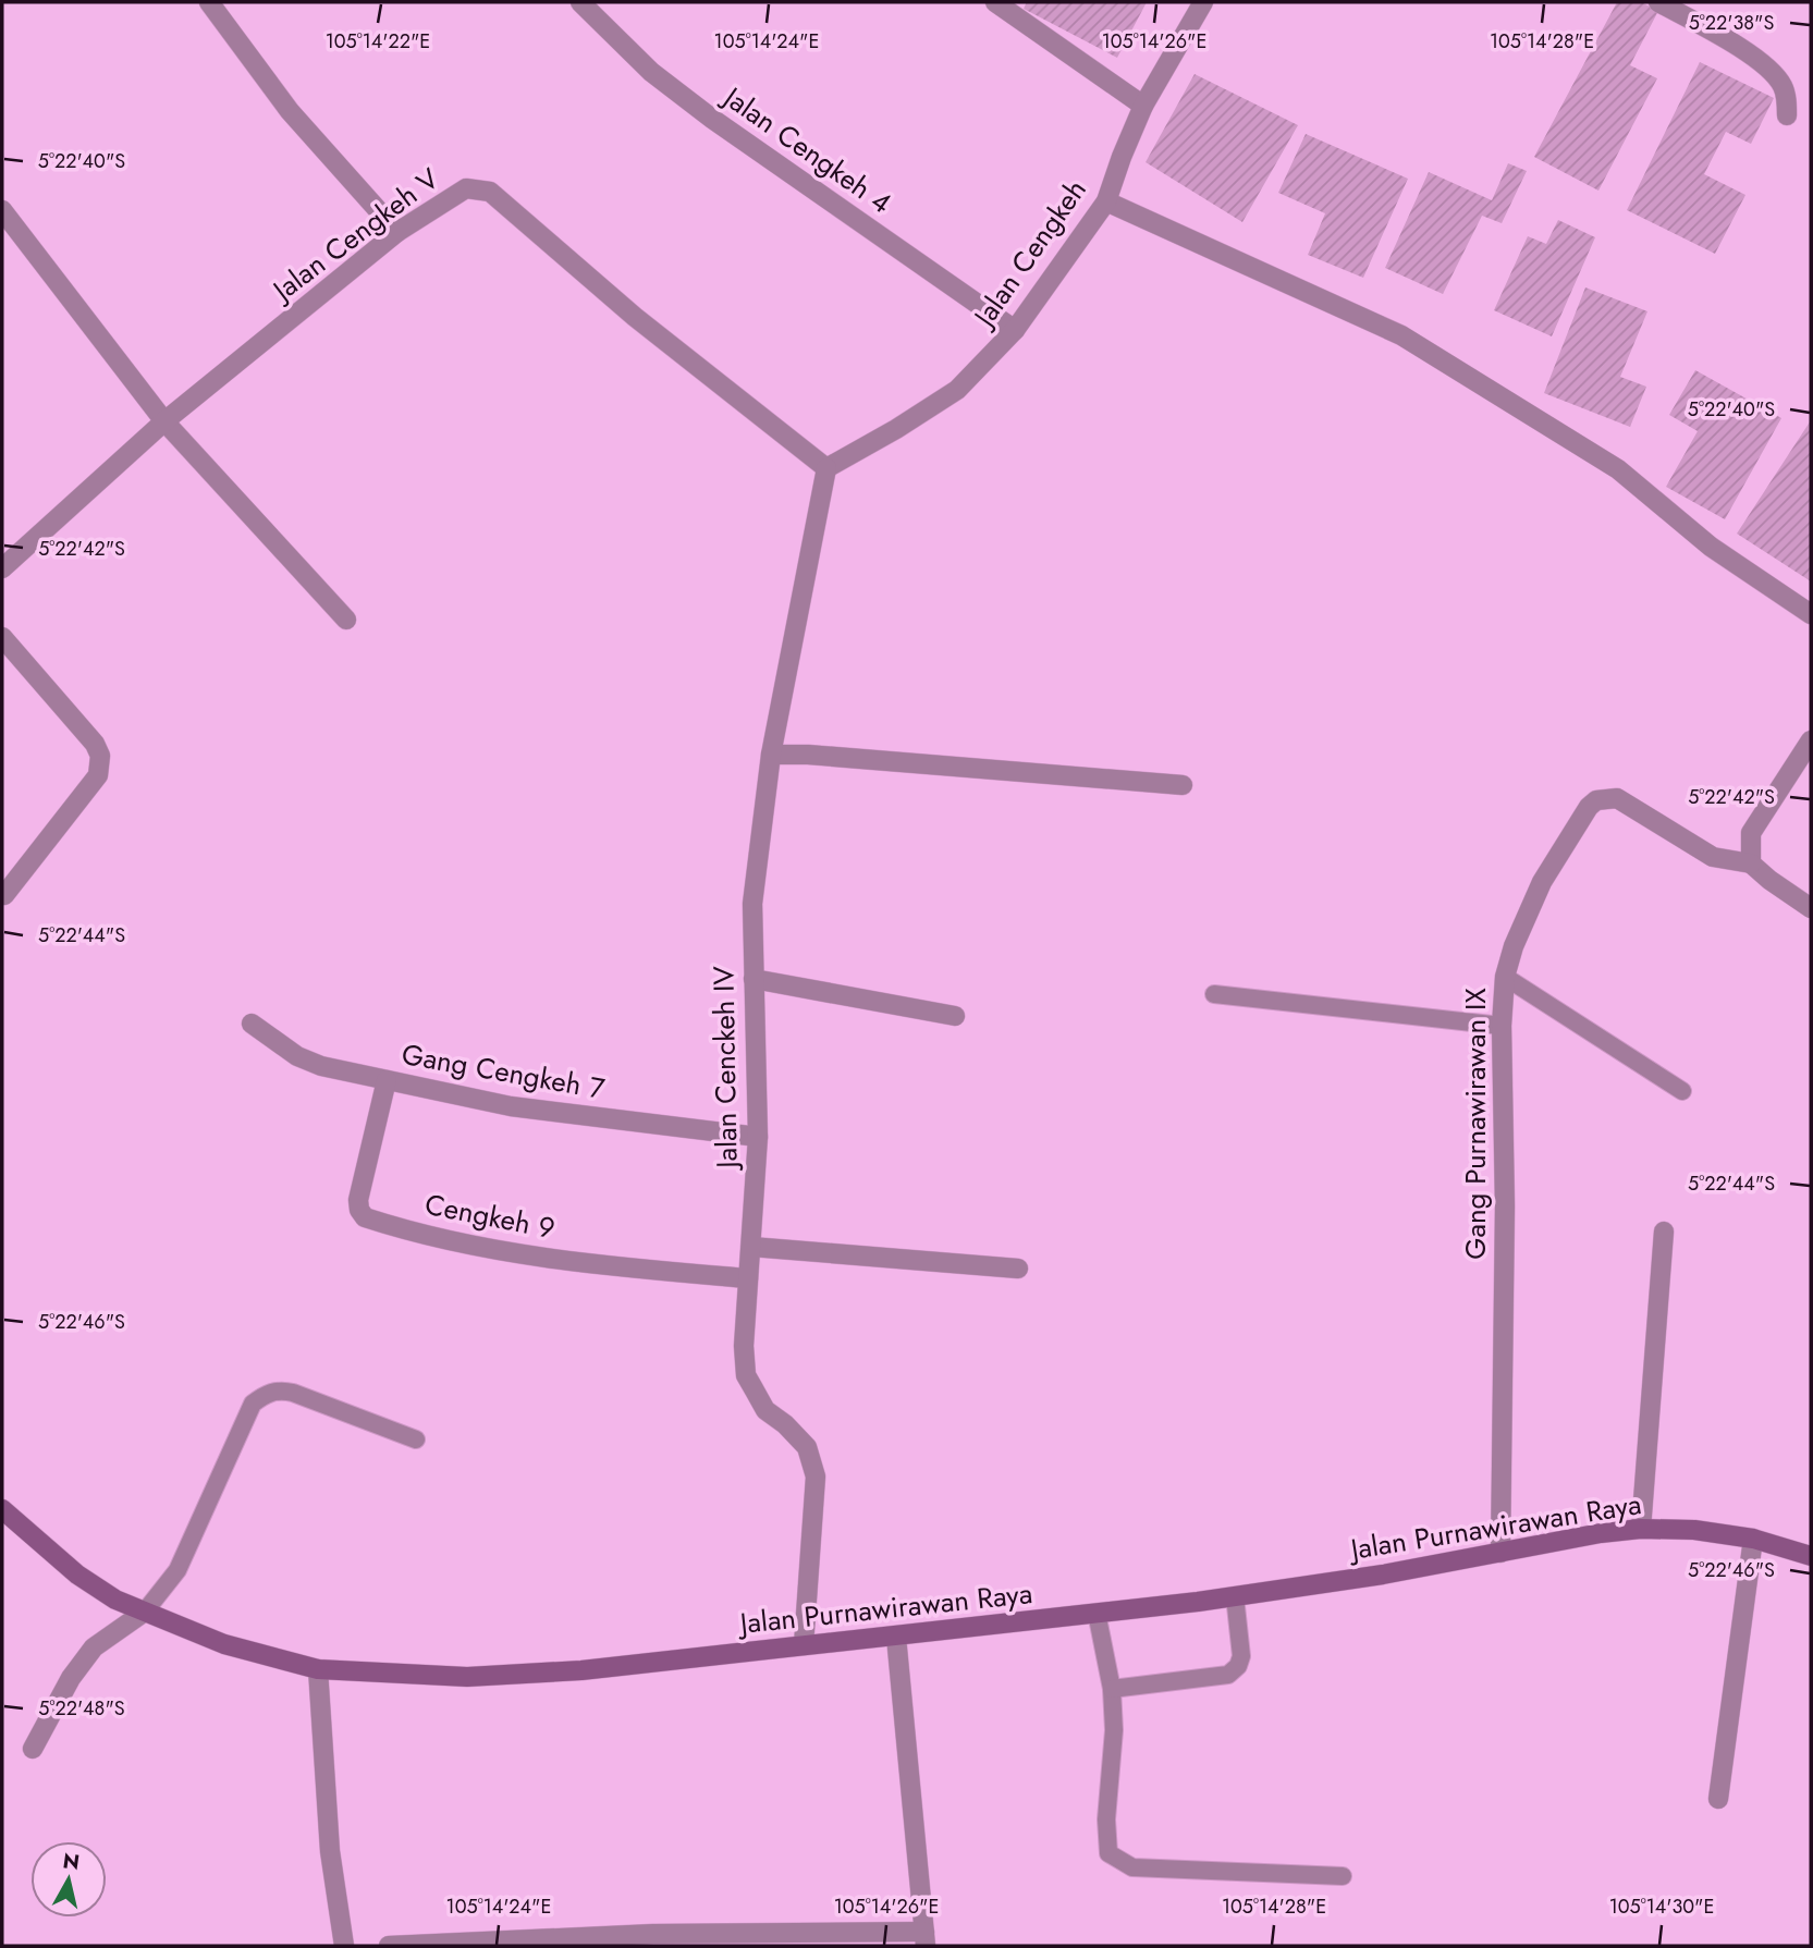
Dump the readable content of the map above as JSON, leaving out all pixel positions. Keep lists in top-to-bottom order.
{
  "streets": {
    "street": [
      "Jalan Cengkeh 4",
      "Jalan Cengkeh V",
      "Jalan Cengkeh",
      "Jalan Cenckeh IV",
      "Gang Cengkeh 7",
      "Gang Purnawirawan IX",
      "Cengkeh 9",
      "Jalan Purnawirawan Raya"
    ]
  },
  "crossings": [
    ["Jalan Cengkeh 4", "Jalan Cengkeh"],
    ["Jalan Cengkeh V", "Jalan Cengkeh"],
    ["Jalan Cengkeh V", "Jalan Cenckeh IV"],
    ["Jalan Cengkeh", "Jalan Cenckeh IV"],
    ["Jalan Cenckeh IV", "Gang Cengkeh 7"],
    ["Jalan Cenckeh IV", "Cengkeh 9"],
    ["Jalan Cenckeh IV", "Jalan Purnawirawan Raya"],
    ["Gang Cengkeh 7", "Cengkeh 9"],
    ["Gang Purnawirawan IX", "Jalan Purnawirawan Raya"]
  ],
  "north": "top",
  "coordinates": [
    "5°22'38\"S",
    "105°14'22\"E",
    "105°14'24\"E",
    "105°14'26\"E",
    "105°14'28\"E",
    "5°22'40\"S",
    "5°22'42\"S",
    "5°22'44\"S",
    "5°22'46\"S",
    "5°22'48\"S",
    "105°14'30\"E"
  ]
}
